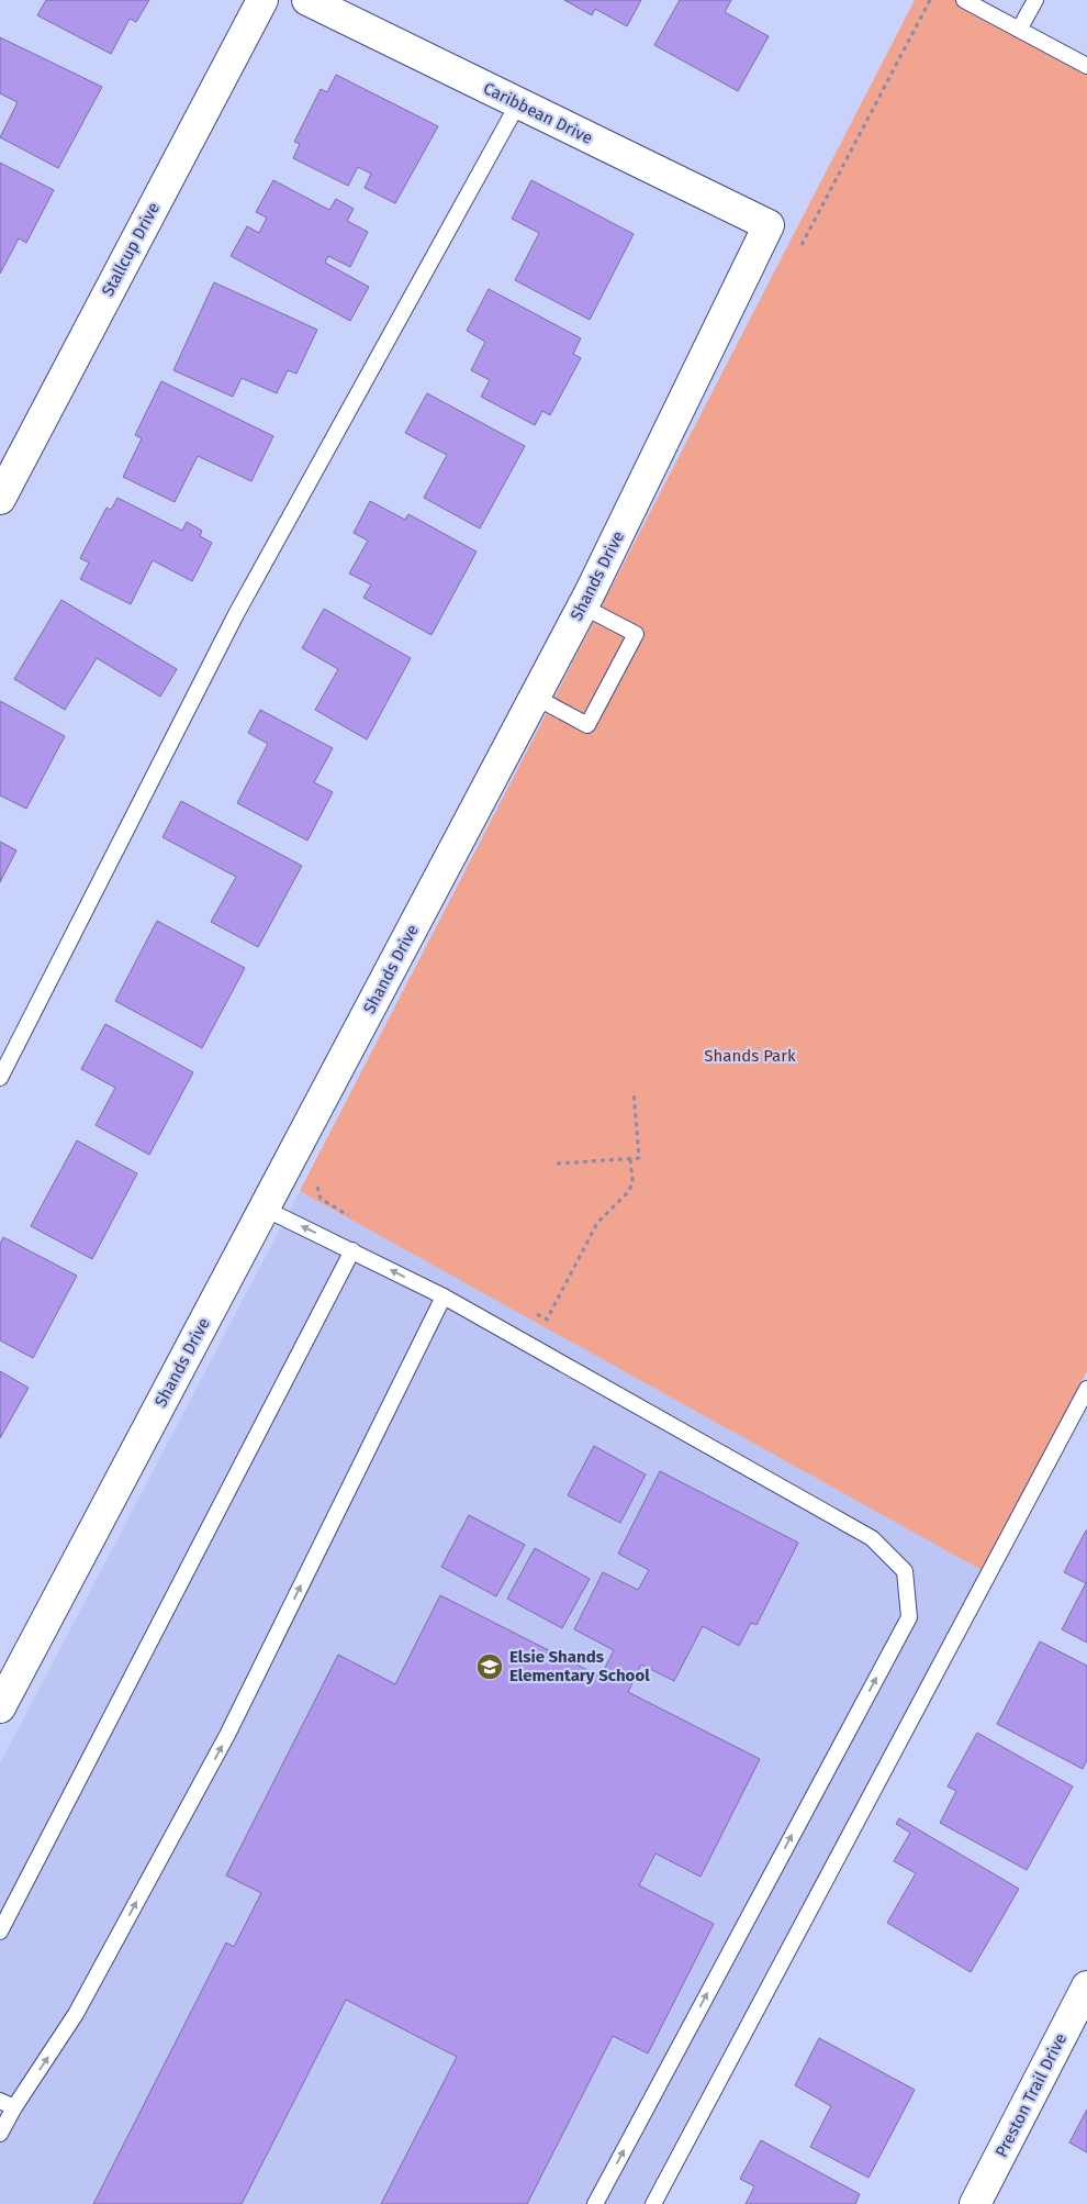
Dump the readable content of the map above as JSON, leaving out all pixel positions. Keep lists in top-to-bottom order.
{
  "streets": {
    "street": [
      "Caribbean Drive",
      "Stallcup Drive",
      "Shands Drive",
      "Preston Trail Drive"
    ]
  },
  "crossings": [
    ["Caribbean Drive", "Shands Drive"]
  ],
  "parks": ["Shands Park"],
  "places": {
    "school or university": ["Elsie Shands Elementary School"]
  }
}
